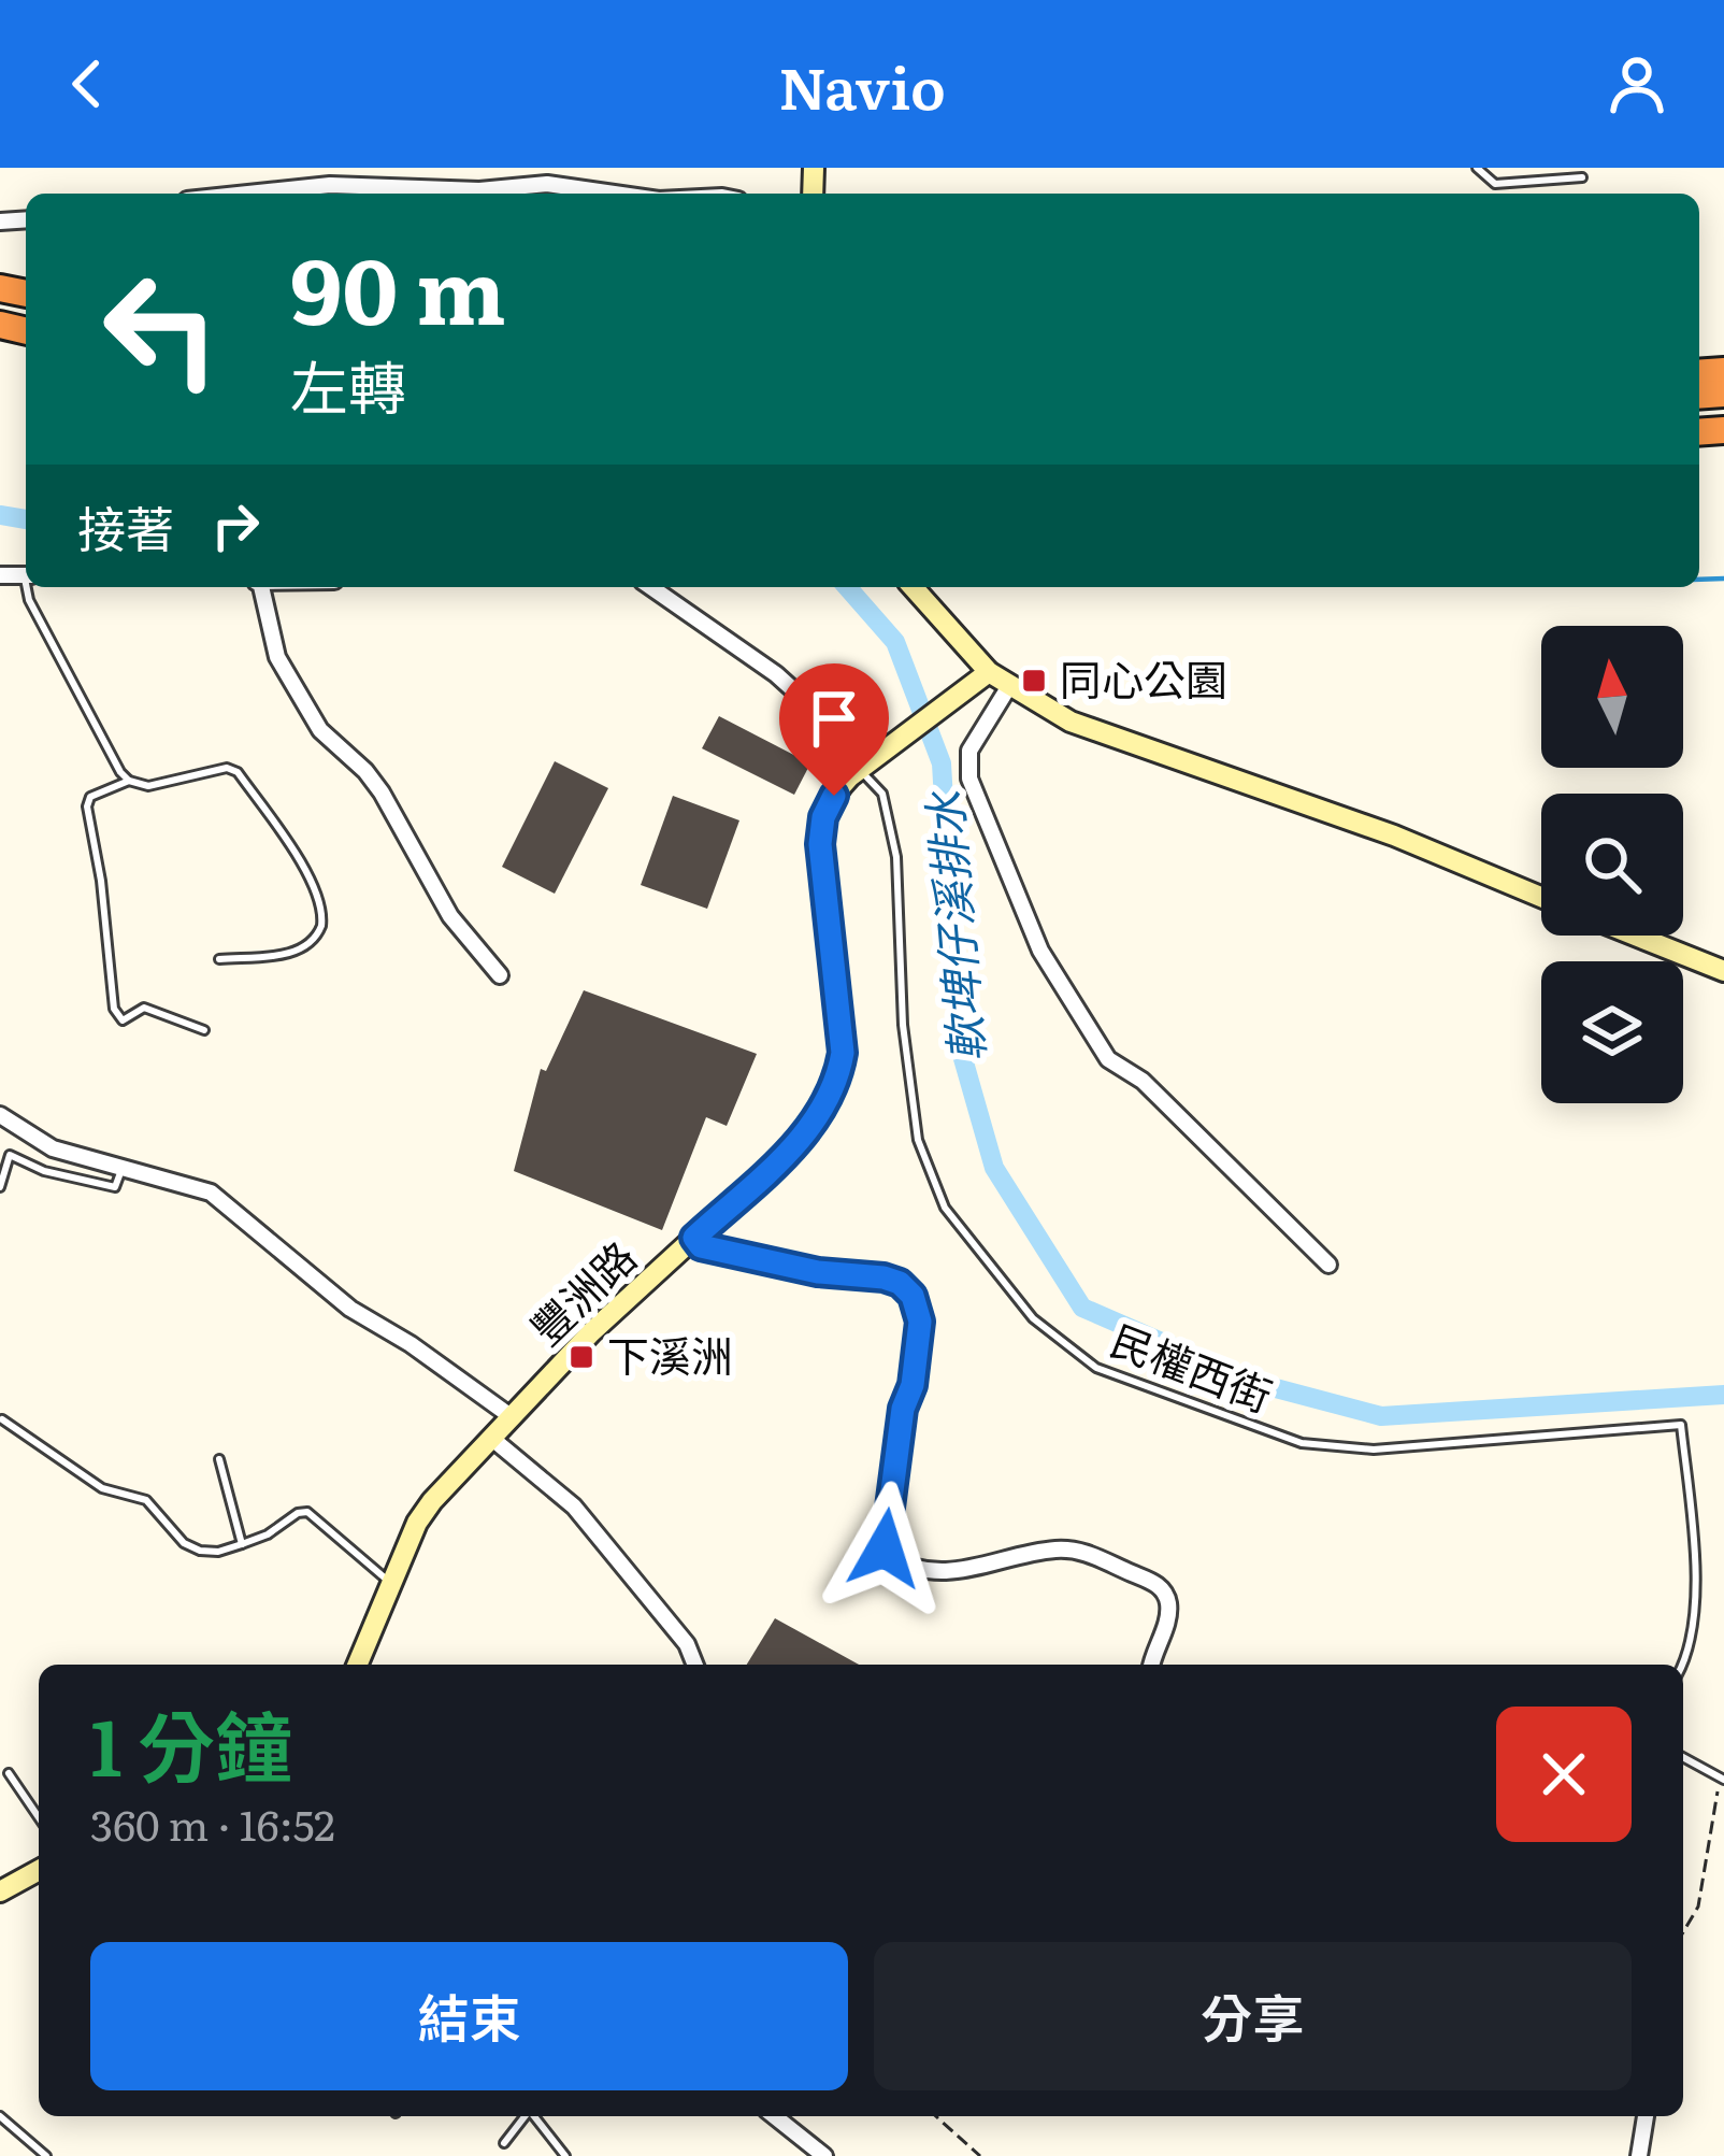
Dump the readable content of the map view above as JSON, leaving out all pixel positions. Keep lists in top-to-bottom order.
{
  "streets": {
    "street": ["豐洲路"],
    "lane": ["民權西街"]
  },
  "crossings": [
    ["豐洲路", "民權西街"]
  ],
  "water": ["軟埤仔溪排水"],
  "places": {
    "transit": ["同心公園", "下溪洲"]
  },
  "north": "top",
  "page": {
    "header": "Navio",
    "turn": ["90 m", "左轉"],
    "then": "接著",
    "heading": ["1 分鐘", "360 m · 16:52"],
    "buttons": ["結束", "分享"]
  }
}
